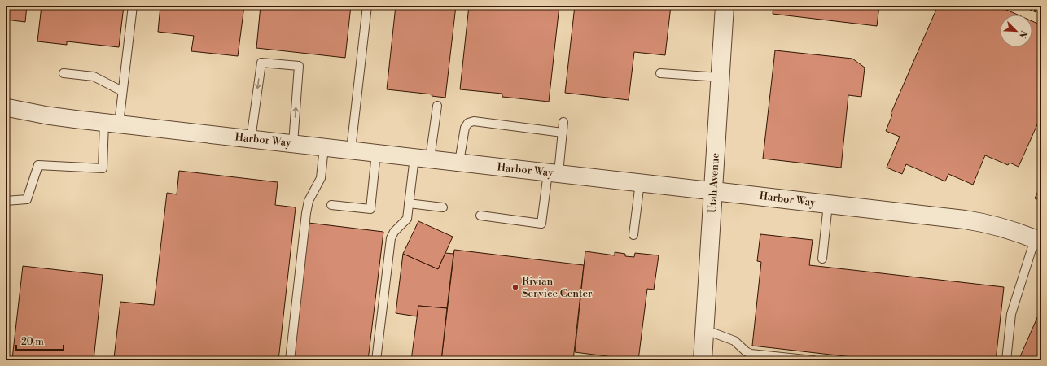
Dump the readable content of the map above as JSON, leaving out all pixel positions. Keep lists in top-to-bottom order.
{
  "streets": {
    "street": ["Harbor Way", "Utah Avenue"]
  },
  "crossings": [
    ["Harbor Way", "Utah Avenue"]
  ],
  "places": ["Rivian Service Center"],
  "scale_bar": "20 m",
  "north": "bottom right"
}
